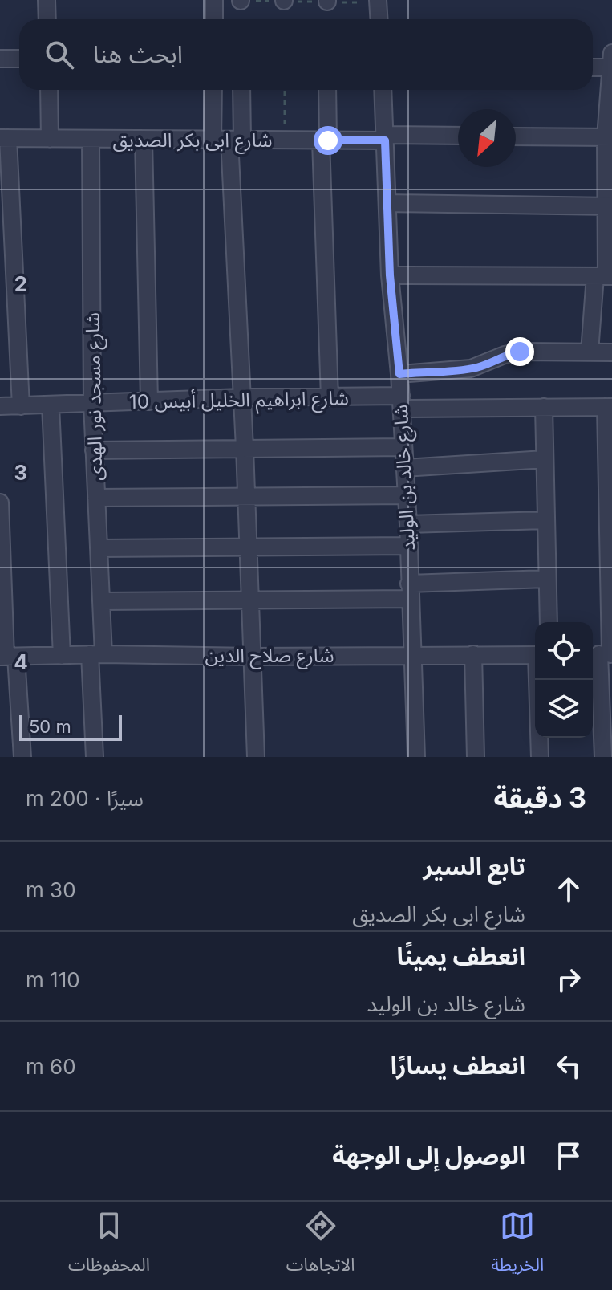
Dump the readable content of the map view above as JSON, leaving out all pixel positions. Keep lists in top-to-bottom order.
{
  "streets": {
    "street": [
      "شارع ابى بكر الصديق",
      "شارع مسجد نور الهدى",
      "شارع ابراهيم الخليل أبيس 10",
      "شارع خالد بن الوليد",
      "شارع صلاح الدين"
    ]
  },
  "crossings": [
    ["شارع ابى بكر الصديق", "شارع مسجد نور الهدى"],
    ["شارع ابى بكر الصديق", "شارع خالد بن الوليد"],
    ["شارع مسجد نور الهدى", "شارع ابراهيم الخليل أبيس 10"],
    ["شارع مسجد نور الهدى", "شارع صلاح الدين"],
    ["شارع ابراهيم الخليل أبيس 10", "شارع خالد بن الوليد"],
    ["شارع خالد بن الوليد", "شارع صلاح الدين"]
  ],
  "scale_bar": "50 m",
  "north": "bottom left",
  "page": {
    "search": "ابحث هنا",
    "scale": "50 m",
    "heading": ["3 دقيقة", "سيرًا · 200 m"],
    "list": [
      ["تابع السير", "شارع ابى بكر الصديق", "30 m"],
      ["انعطف يمينًا", "شارع خالد بن الوليد", "110 m"],
      ["انعطف يسارًا", "60 m"],
      "الوصول إلى الوجهة"
    ],
    "nav": ["الخريطة", "الاتجاهات", "المحفوظات"]
  },
  "grid": {
    "rows": ["2", "3", "4"]
  }
}
